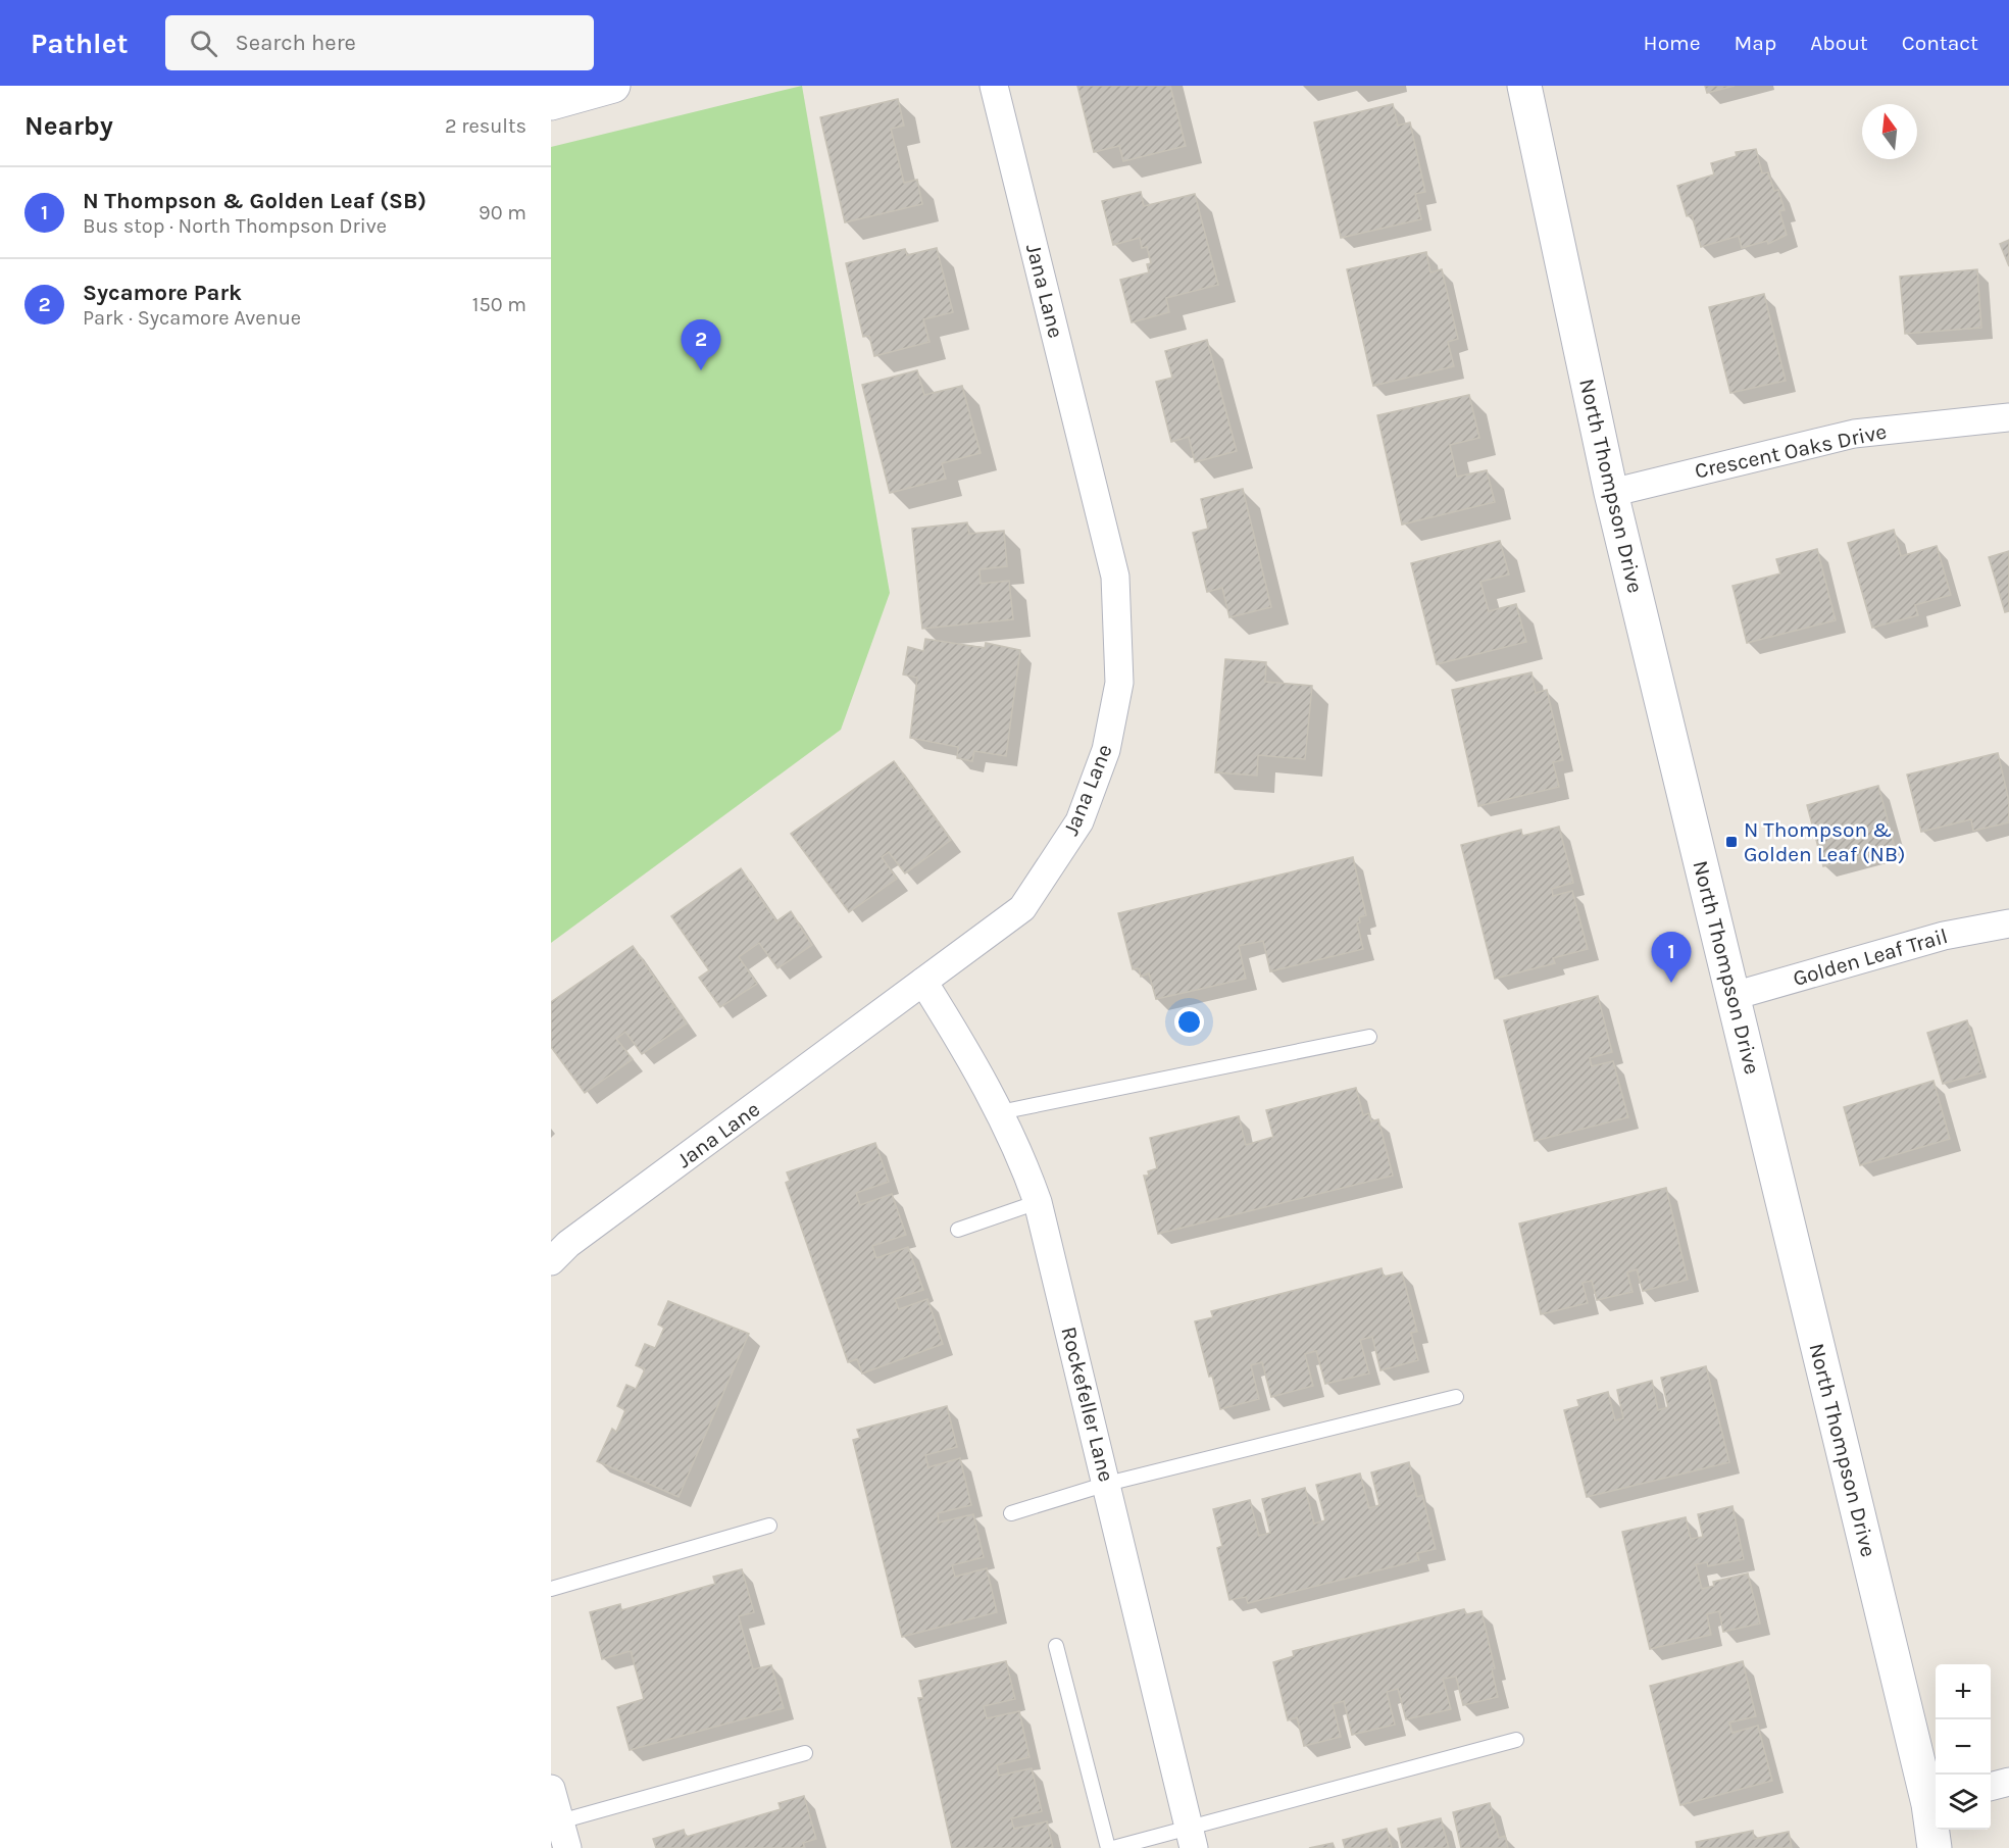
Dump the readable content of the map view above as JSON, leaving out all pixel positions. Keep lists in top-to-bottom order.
{
  "streets": {
    "street": [
      "Jana Lane",
      "Crescent Oaks Drive",
      "North Thompson Drive",
      "Golden Leaf Trail",
      "Rockefeller Lane"
    ]
  },
  "crossings": [
    ["Jana Lane", "Rockefeller Lane"],
    ["Crescent Oaks Drive", "North Thompson Drive"],
    ["North Thompson Drive", "Golden Leaf Trail"]
  ],
  "places": {
    "transit": ["N Thompson & Golden Leaf (NB)"]
  },
  "north": "top",
  "page": {
    "header": "Pathlet",
    "search": "Search here",
    "nav": [
      "Home",
      "Map",
      "About",
      "Contact"
    ],
    "heading": ["Nearby", "2 results"],
    "list": [
      {
        "mark": "1",
        "name": "N Thompson & Golden Leaf (SB)",
        "note": "Bus stop · North Thompson Drive",
        "value": "90 m"
      },
      {
        "mark": "2",
        "name": "Sycamore Park",
        "note": "Park · Sycamore Avenue",
        "value": "150 m"
      }
    ],
    "pins": ["2", "1"],
    "map_buttons": ["+", "−"]
  }
}
